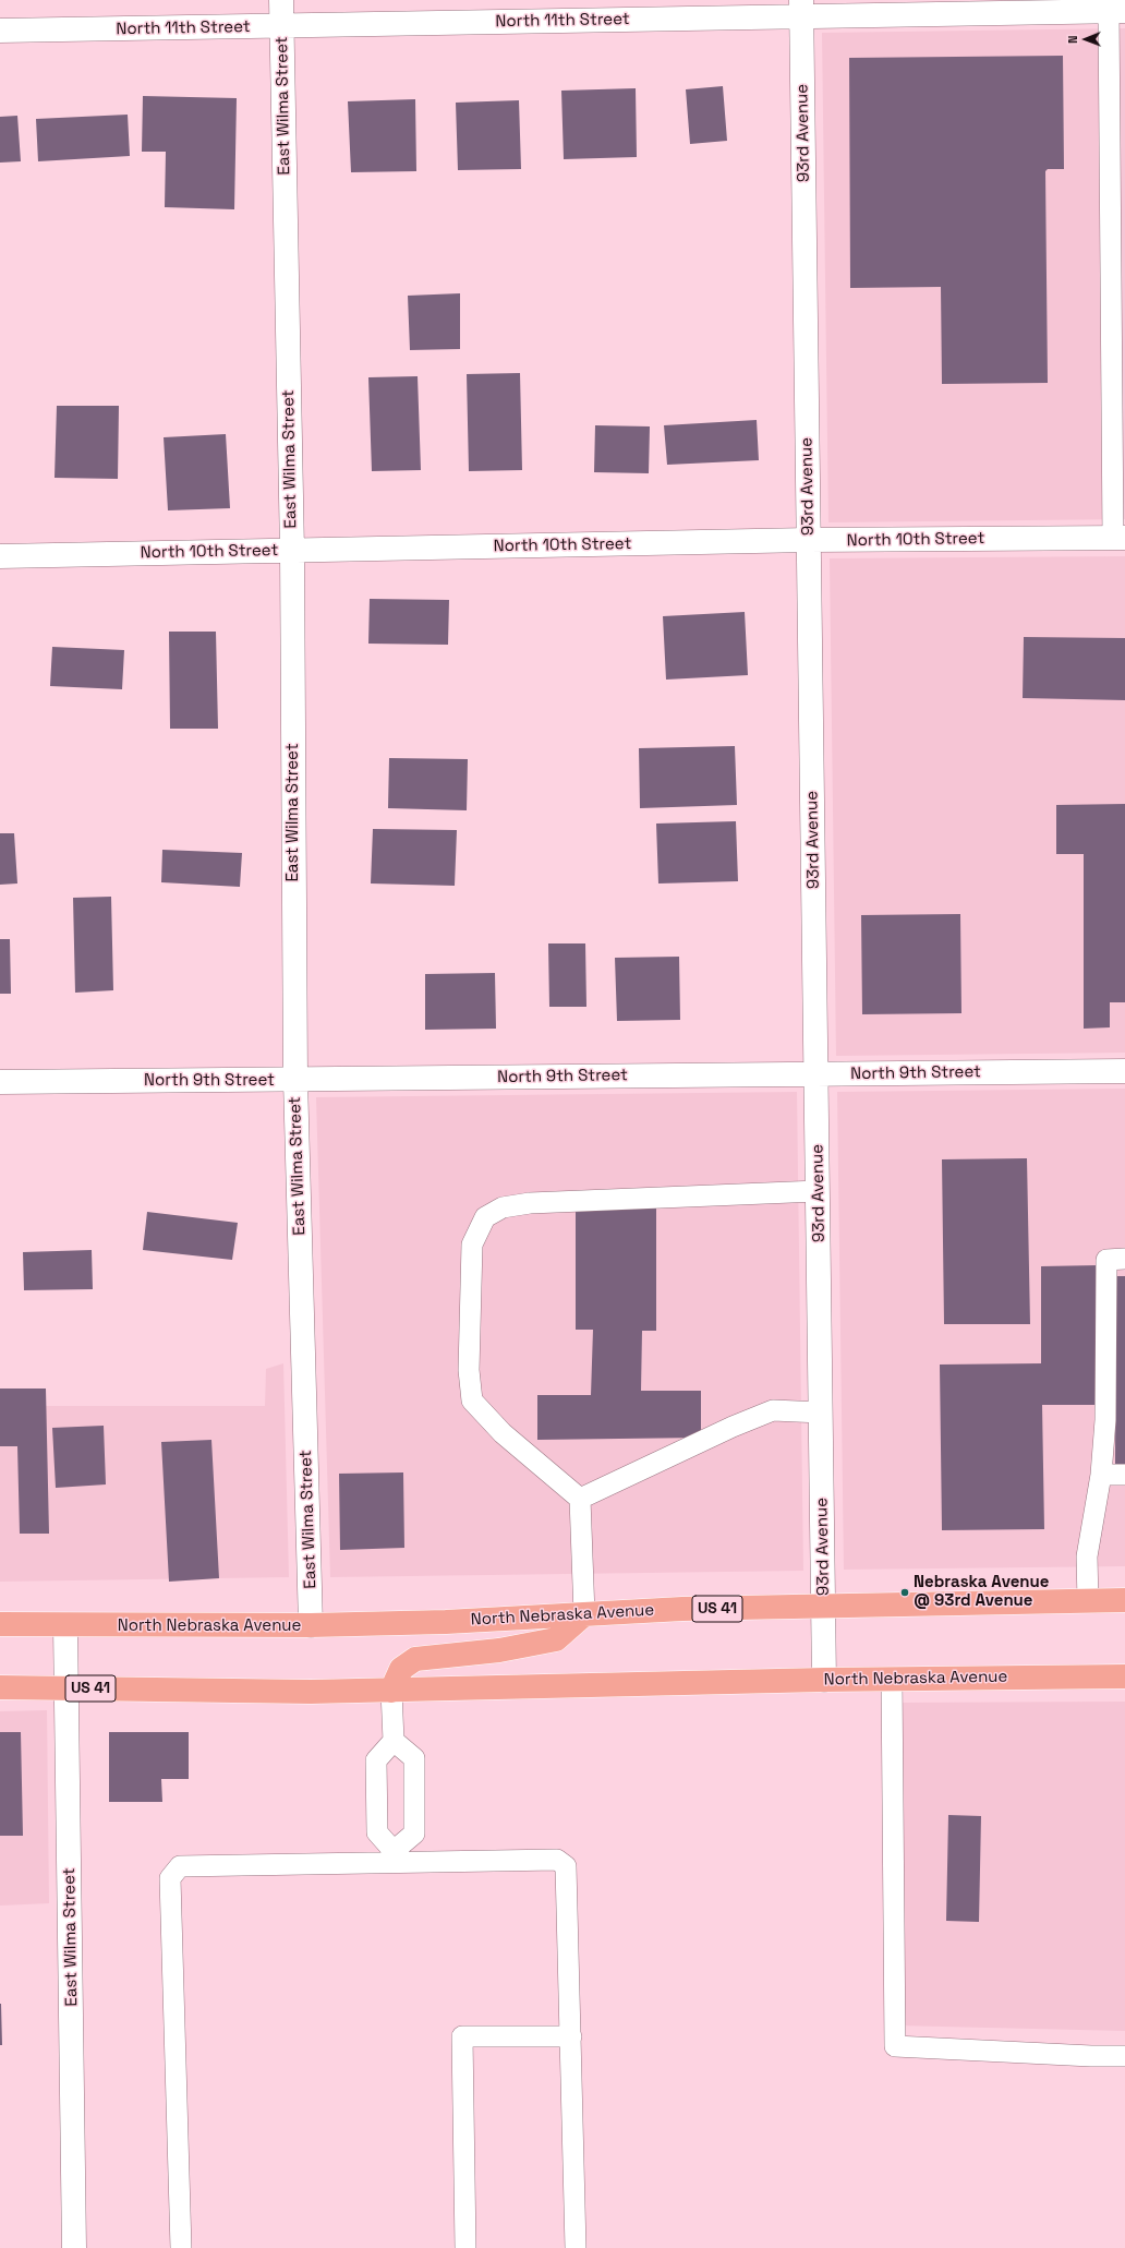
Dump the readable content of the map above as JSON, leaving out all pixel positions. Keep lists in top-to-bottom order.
{
  "streets": {
    "main road": ["US 41", "North Nebraska Avenue"],
    "street": [
      "North 11th Street",
      "East Wilma Street",
      "93rd Avenue",
      "North 10th Street",
      "North 9th Street"
    ]
  },
  "crossings": [
    ["North 11th Street", "East Wilma Street"],
    ["North 11th Street", "93rd Avenue"],
    ["East Wilma Street", "North 10th Street"],
    ["East Wilma Street", "North 9th Street"],
    ["East Wilma Street", "North Nebraska Avenue"],
    ["93rd Avenue", "North 10th Street"],
    ["93rd Avenue", "North 9th Street"],
    ["93rd Avenue", "North Nebraska Avenue"]
  ],
  "places": ["Nebraska Avenue @ 93rd Avenue"],
  "north": "left"
}
